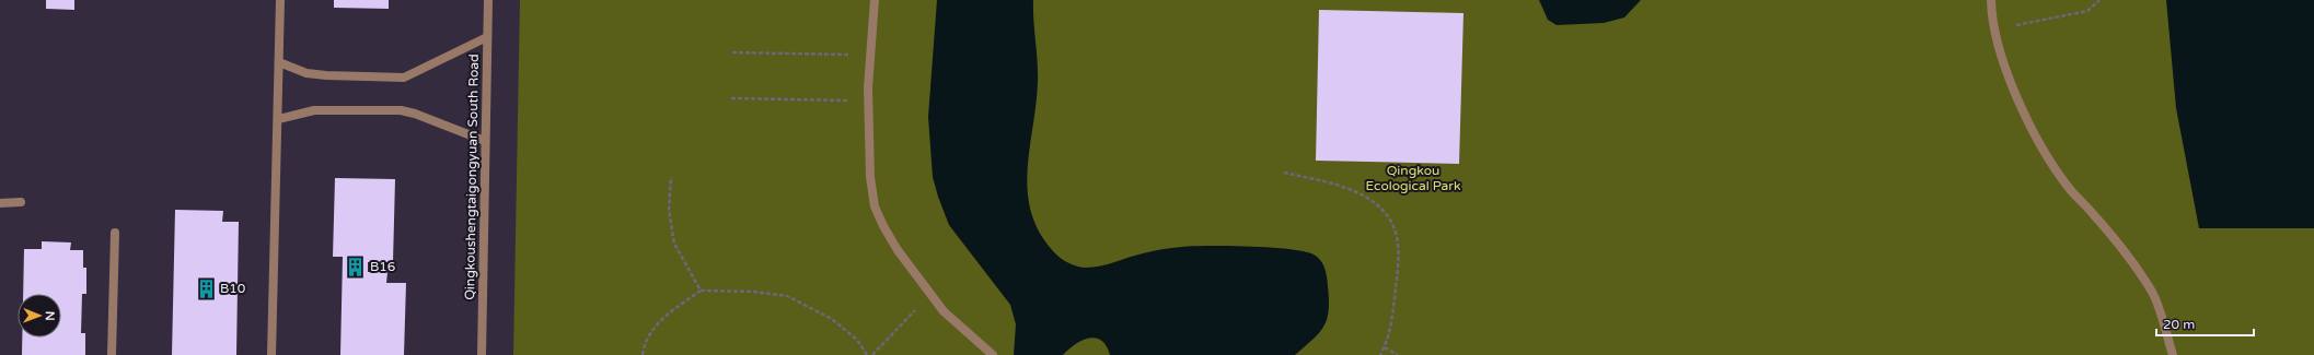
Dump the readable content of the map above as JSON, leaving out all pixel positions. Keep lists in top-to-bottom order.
{
  "streets": {
    "street": ["Qingkoushengtaigongyuan South Road"]
  },
  "parks": ["Qingkou Ecological Park"],
  "places": {
    "building": ["B16", "B10"]
  },
  "scale_bar": "20 m",
  "north": "right"
}
